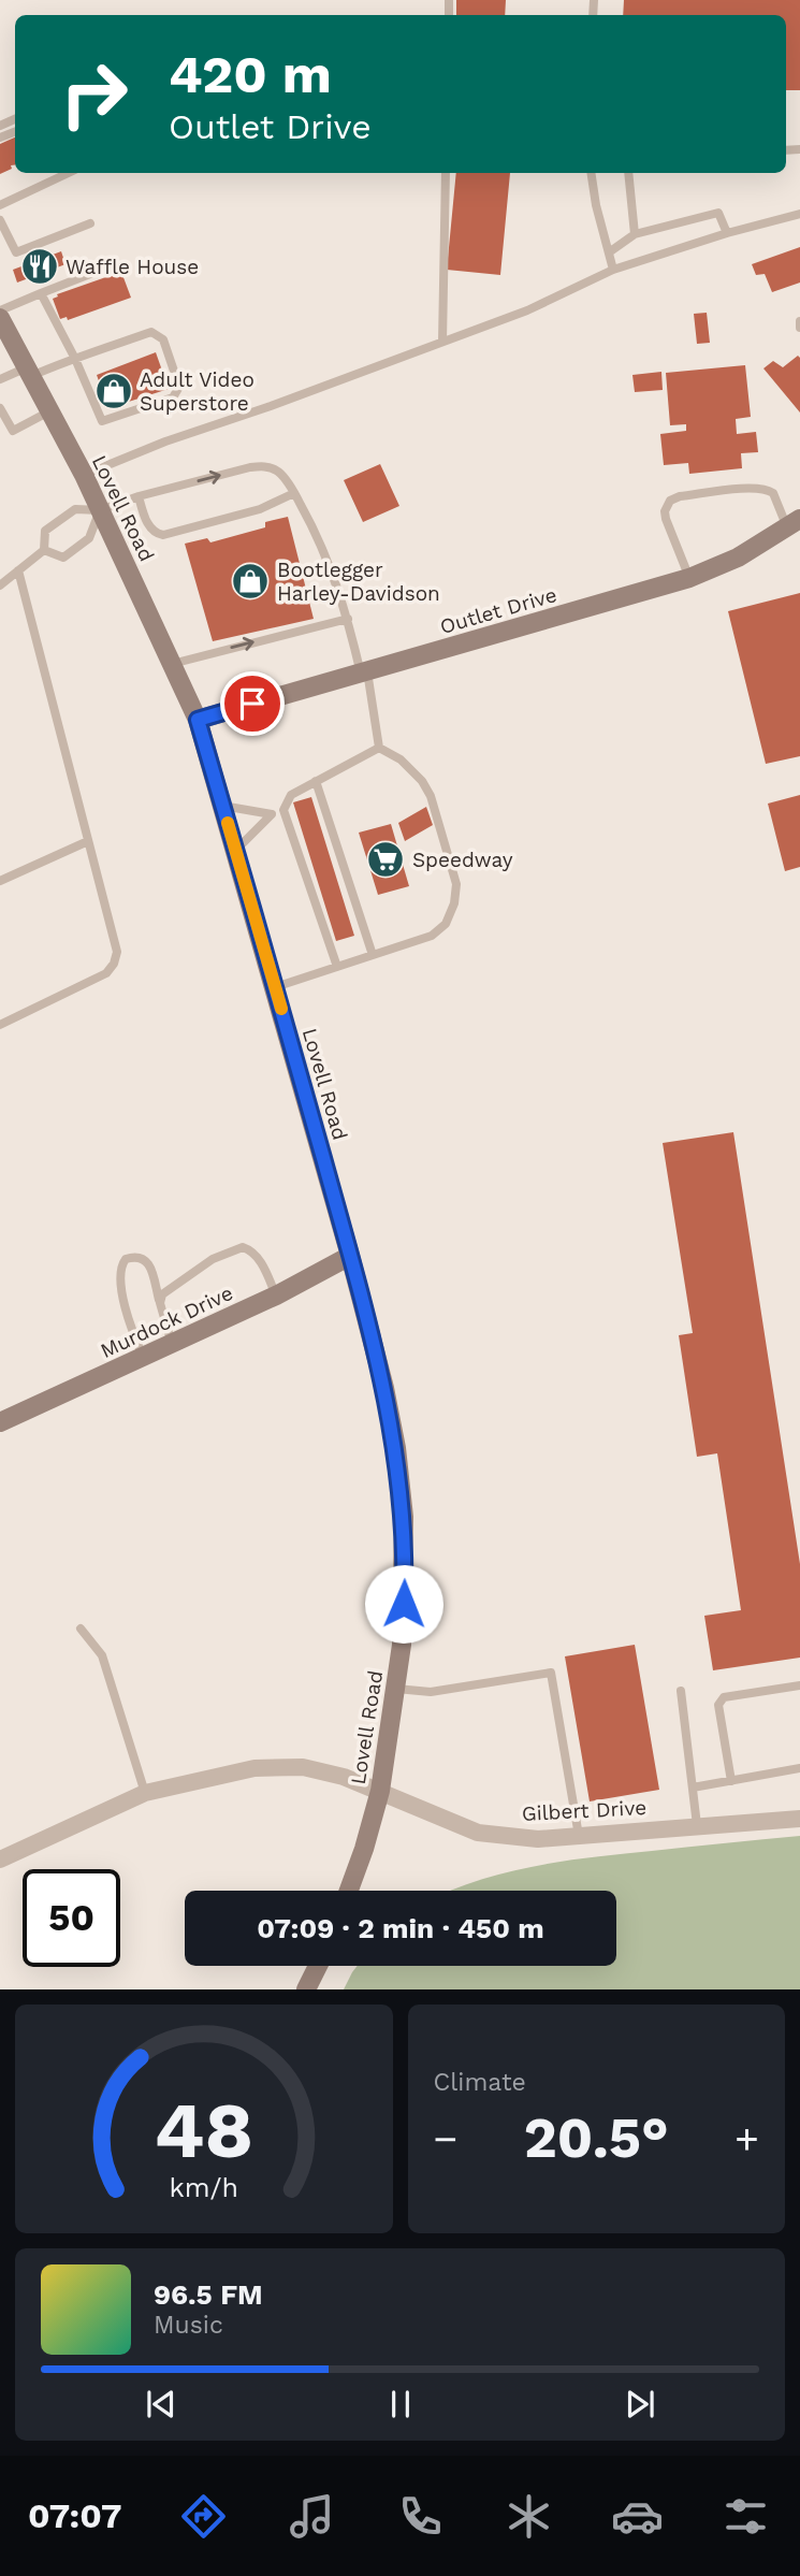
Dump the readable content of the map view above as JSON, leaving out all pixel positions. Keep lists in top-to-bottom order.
{
  "streets": {
    "main road": ["Lovell Road", "Outlet Drive", "Murdock Drive"],
    "street": ["Gilbert Drive"]
  },
  "crossings": [
    ["Lovell Road", "Outlet Drive"],
    ["Lovell Road", "Murdock Drive"],
    ["Lovell Road", "Gilbert Drive"]
  ],
  "places": {
    "restaurant": ["Waffle House"],
    "shop": ["Adult Video Superstore", "Bootlegger Harley-Davidson"],
    "supermarket": ["Speedway"]
  },
  "page": {
    "turn": ["420 m", "Outlet Drive"],
    "limit": "50",
    "trip": "07:09 · 2 min · 450 m",
    "tile": "Climate",
    "heat": ["−", "20.5°", "+"],
    "song": ["96.5 FM", "Music"],
    "tabs": "07:07",
    "gauge": ["48", "km/h"]
  }
}
